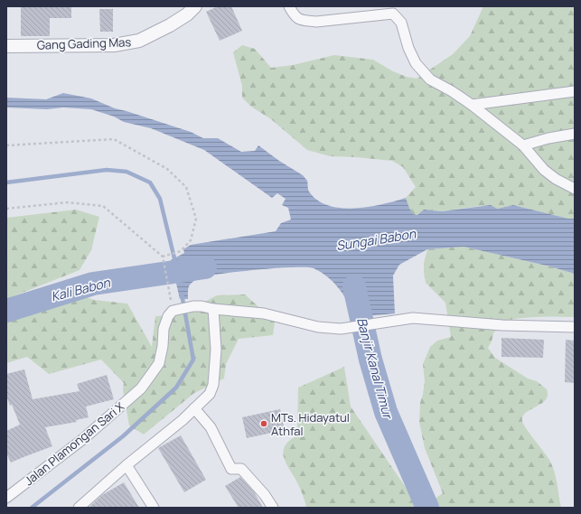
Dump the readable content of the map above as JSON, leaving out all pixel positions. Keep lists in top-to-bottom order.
{
  "streets": {
    "street": ["Gang Gading Mas", "Jalan Plamongan Sari X"]
  },
  "water": ["Sungai Babon", "Kali Babon", "Banjir Kanal Timur"],
  "places": ["MTs. Hidayatul Athfal"]
}
